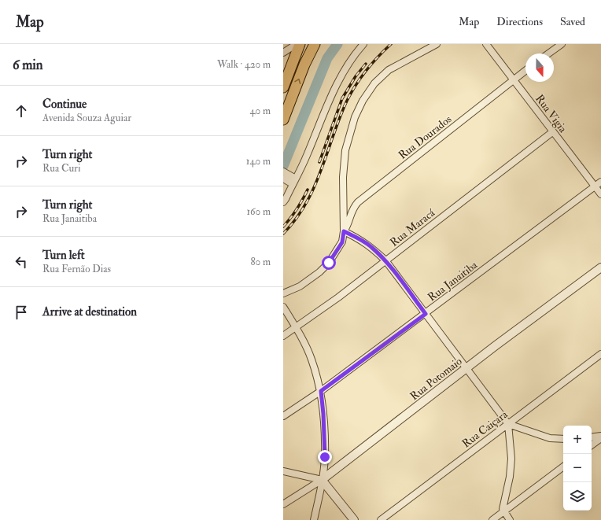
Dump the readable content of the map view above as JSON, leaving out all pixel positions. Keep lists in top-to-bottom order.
{
  "streets": {
    "street": [
      "Rua Vigia",
      "Rua Dourados",
      "Rua Maracá",
      "Rua Janaitiba",
      "Rua Potomaio",
      "Rua Caiçara"
    ]
  },
  "crossings": [
    ["Rua Vigia", "Rua Dourados"],
    ["Rua Vigia", "Rua Maracá"],
    ["Rua Vigia", "Rua Janaitiba"]
  ],
  "north": "bottom",
  "page": {
    "header": "Map",
    "nav": ["Map", "Directions", "Saved"],
    "heading": ["6 min", "Walk · 420 m"],
    "list": [
      ["Continue", "Avenida Souza Aguiar", "40 m"],
      ["Turn right", "Rua Curi", "140 m"],
      ["Turn right", "Rua Janaitiba", "160 m"],
      ["Turn left", "Rua Fernão Dias", "80 m"],
      "Arrive at destination"
    ],
    "map_buttons": ["+", "−"]
  }
}
